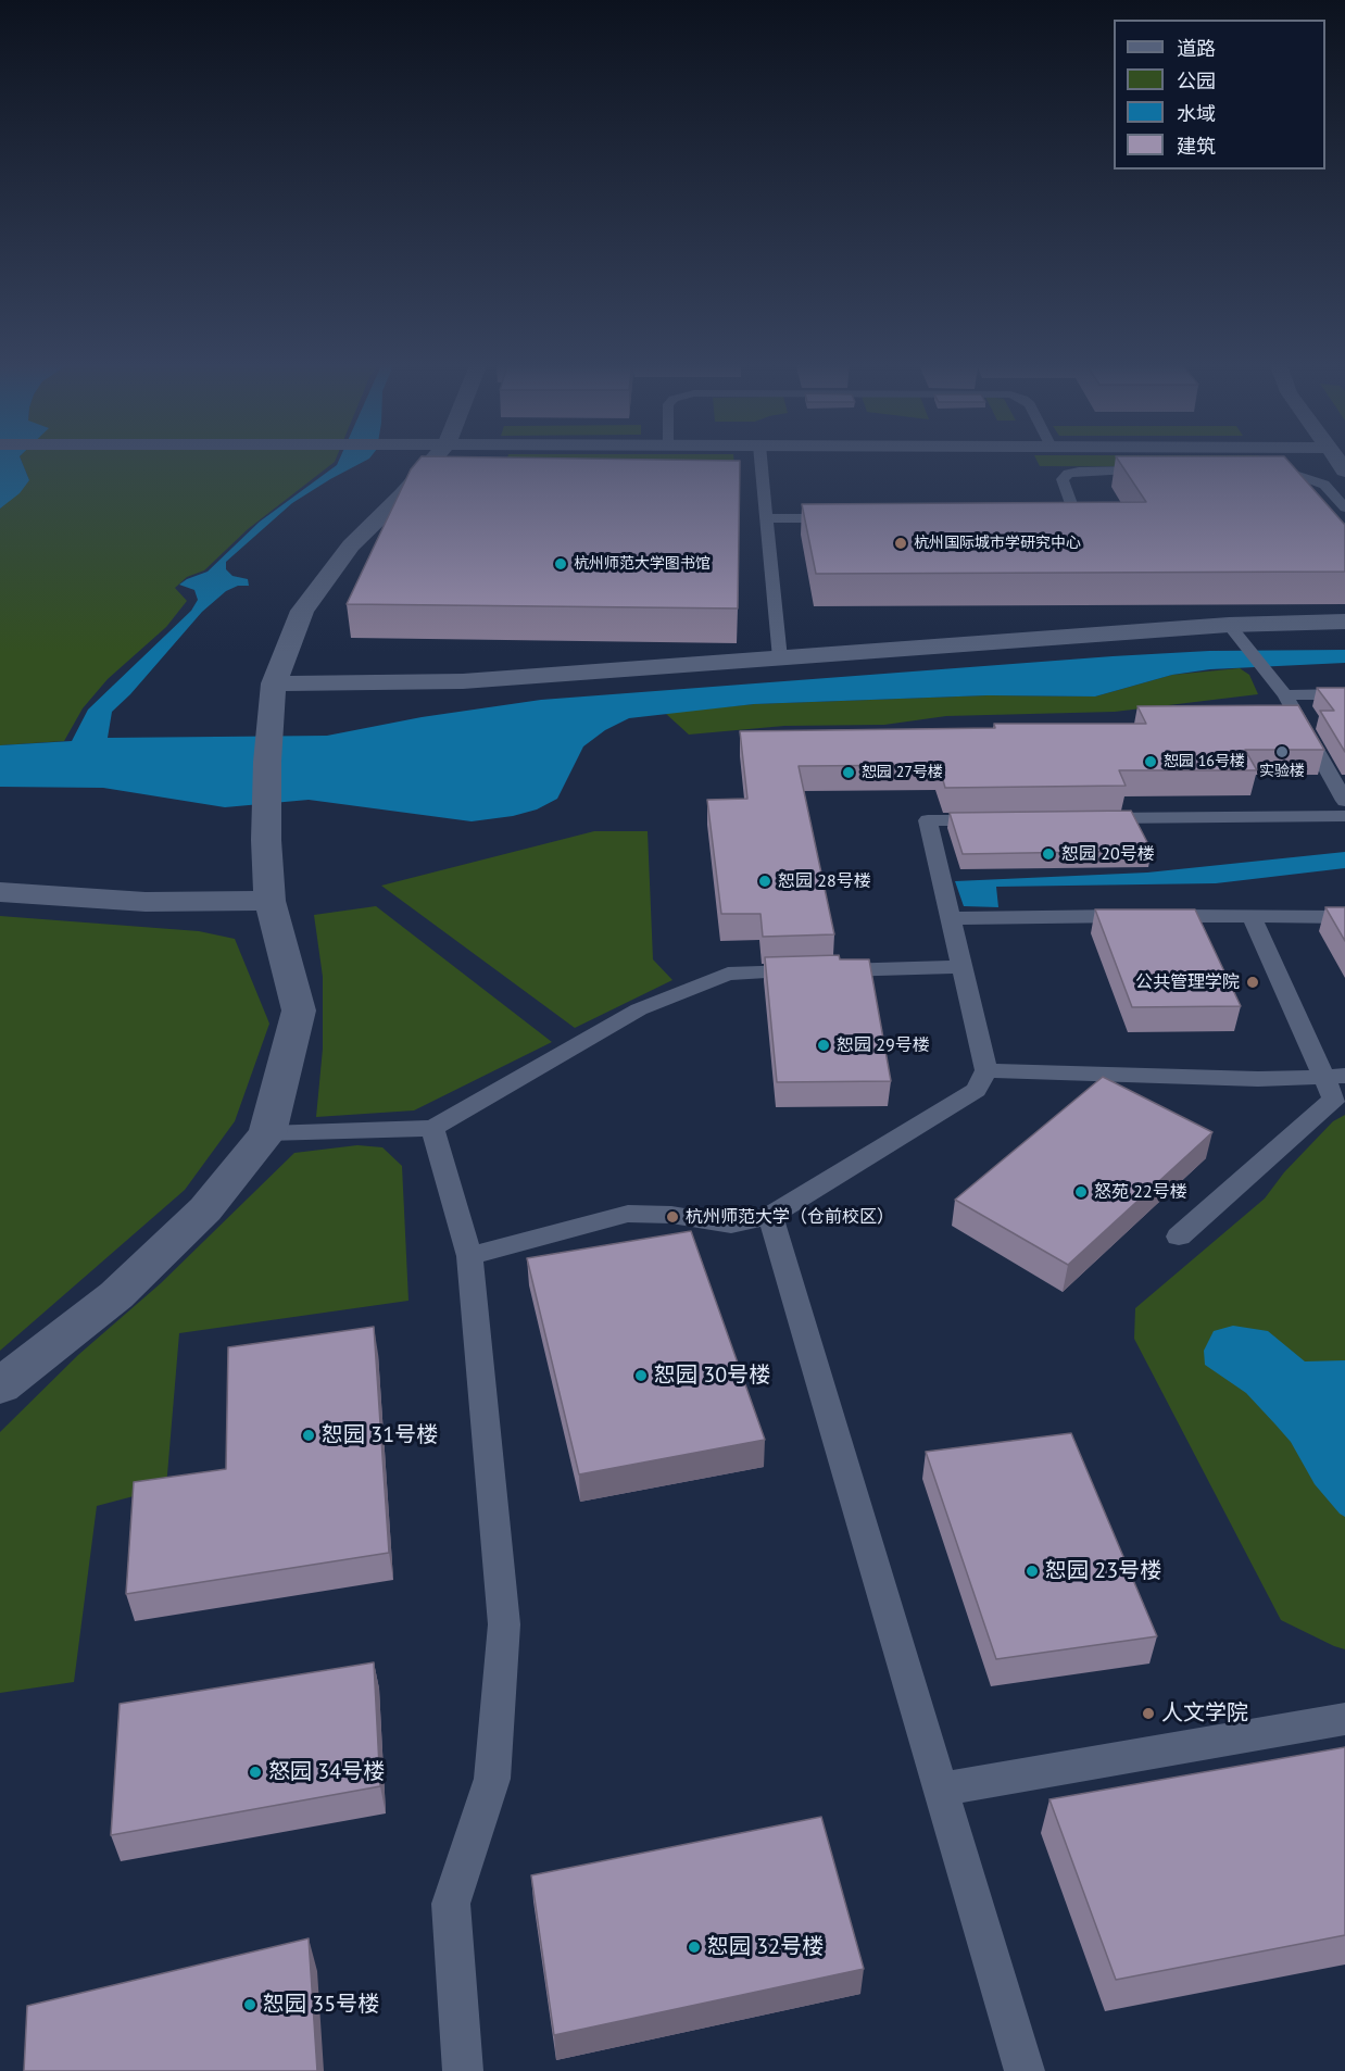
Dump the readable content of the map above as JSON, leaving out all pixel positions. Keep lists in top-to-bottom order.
{
  "places": [
    "杭州国际城市学研究中心",
    "杭州师范大学图书馆",
    "实验楼",
    "恕园 16号楼",
    "恕园 27号楼",
    "恕园 20号楼",
    "恕园 28号楼",
    "公共管理学院",
    "恕园 29号楼",
    "怒苑 22号楼",
    "杭州师范大学（仓前校区）",
    "恕园 30号楼",
    "恕园 31号楼",
    "恕园 23号楼",
    "人文学院",
    "怒园 34号楼",
    "恕园 32号楼",
    "恕园 35号楼"
  ],
  "legend": [
    "道路",
    "公园",
    "水域",
    "建筑"
  ]
}
